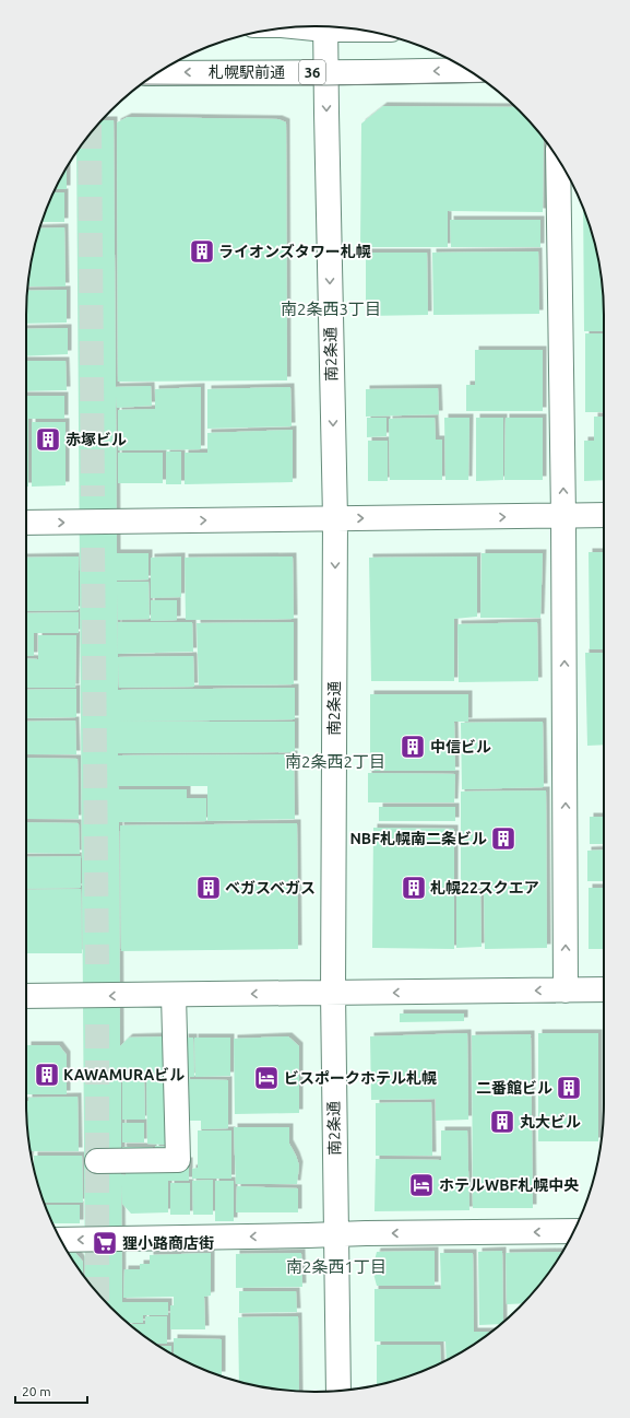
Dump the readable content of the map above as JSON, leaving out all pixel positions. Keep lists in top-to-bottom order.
{
  "streets": {
    "main road": ["札幌駅前通", "36", "南2条通"]
  },
  "crossings": [
    ["札幌駅前通", "南2条通"]
  ],
  "one_way": ["札幌駅前通", "南2条通"],
  "districts": ["南2条西3丁目", "南2条西2丁目", "南2条西1丁目"],
  "places": {
    "building": [
      "ライオンズタワー札幌",
      "赤塚ビル",
      "中信ビル",
      "NBF札幌南二条ビル",
      "ベガスベガス",
      "札幌22スクエア",
      "KAWAMURAビル",
      "二番館ビル",
      "丸大ビル"
    ],
    "hotel": ["ビスポークホテル札幌", "ホテルWBF札幌中央"],
    "supermarket": ["狸小路商店街"]
  },
  "scale_bar": "20 m"
}
